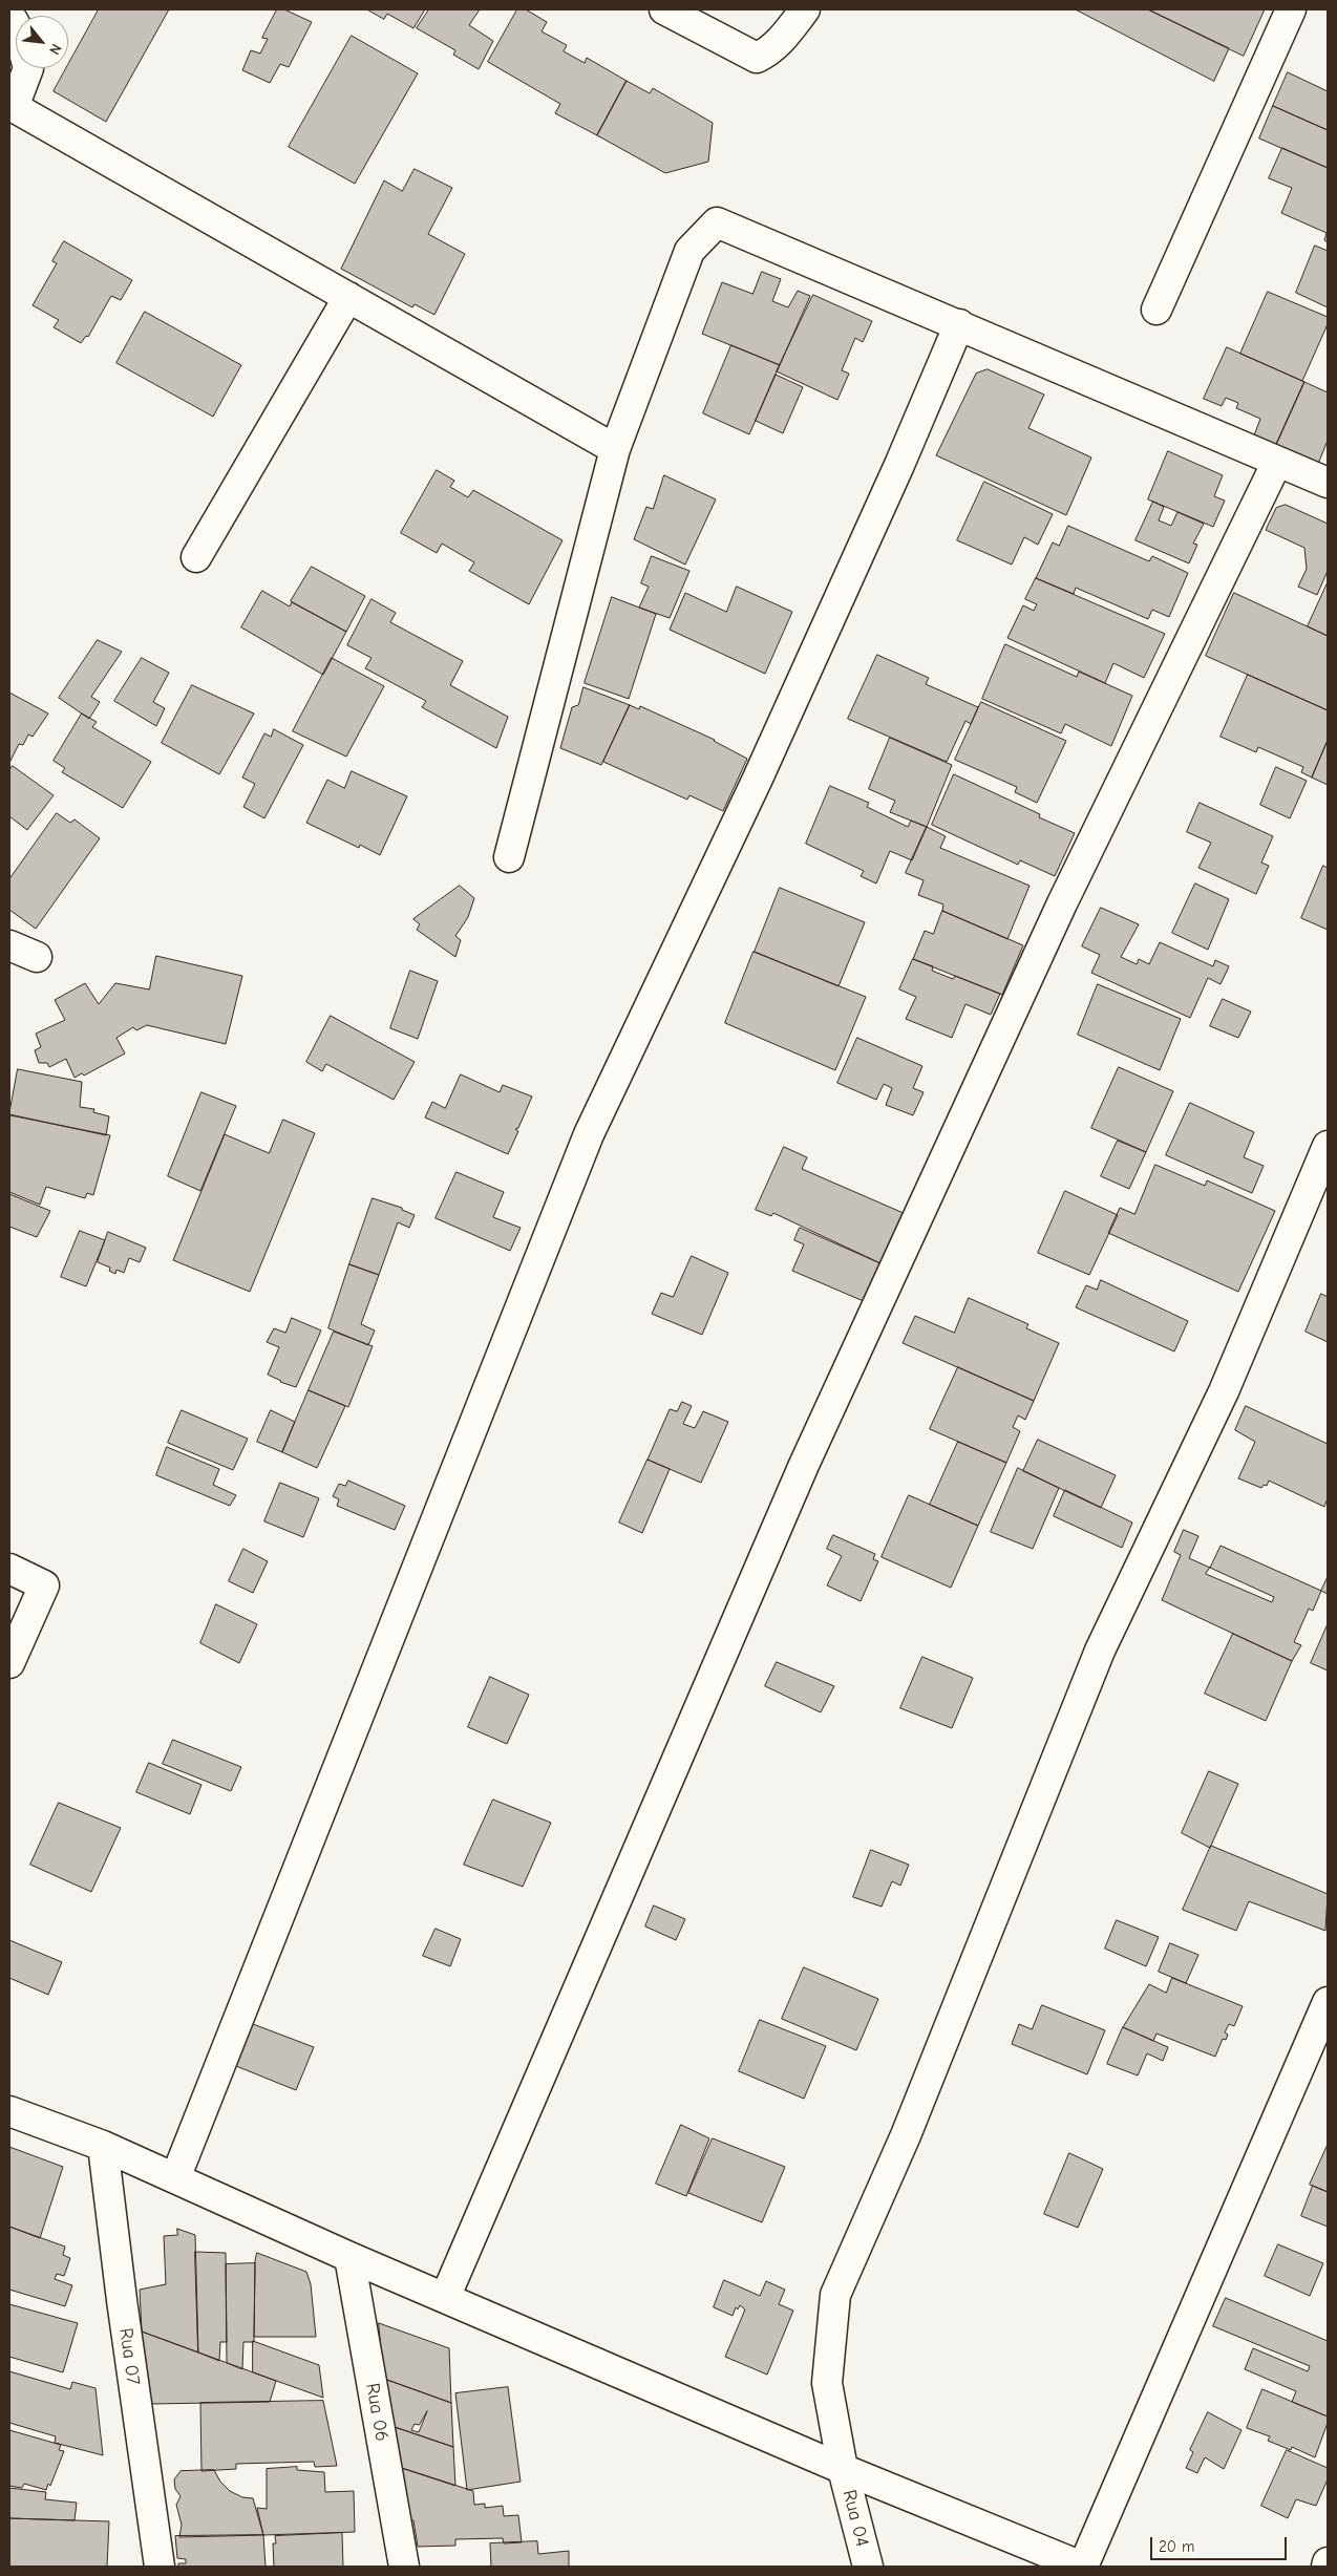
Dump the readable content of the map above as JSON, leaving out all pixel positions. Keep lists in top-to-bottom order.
{
  "streets": {
    "street": ["Rua 07", "Rua 06", "Rua 04"]
  },
  "scale_bar": "20 m",
  "north": "bottom right"
}
